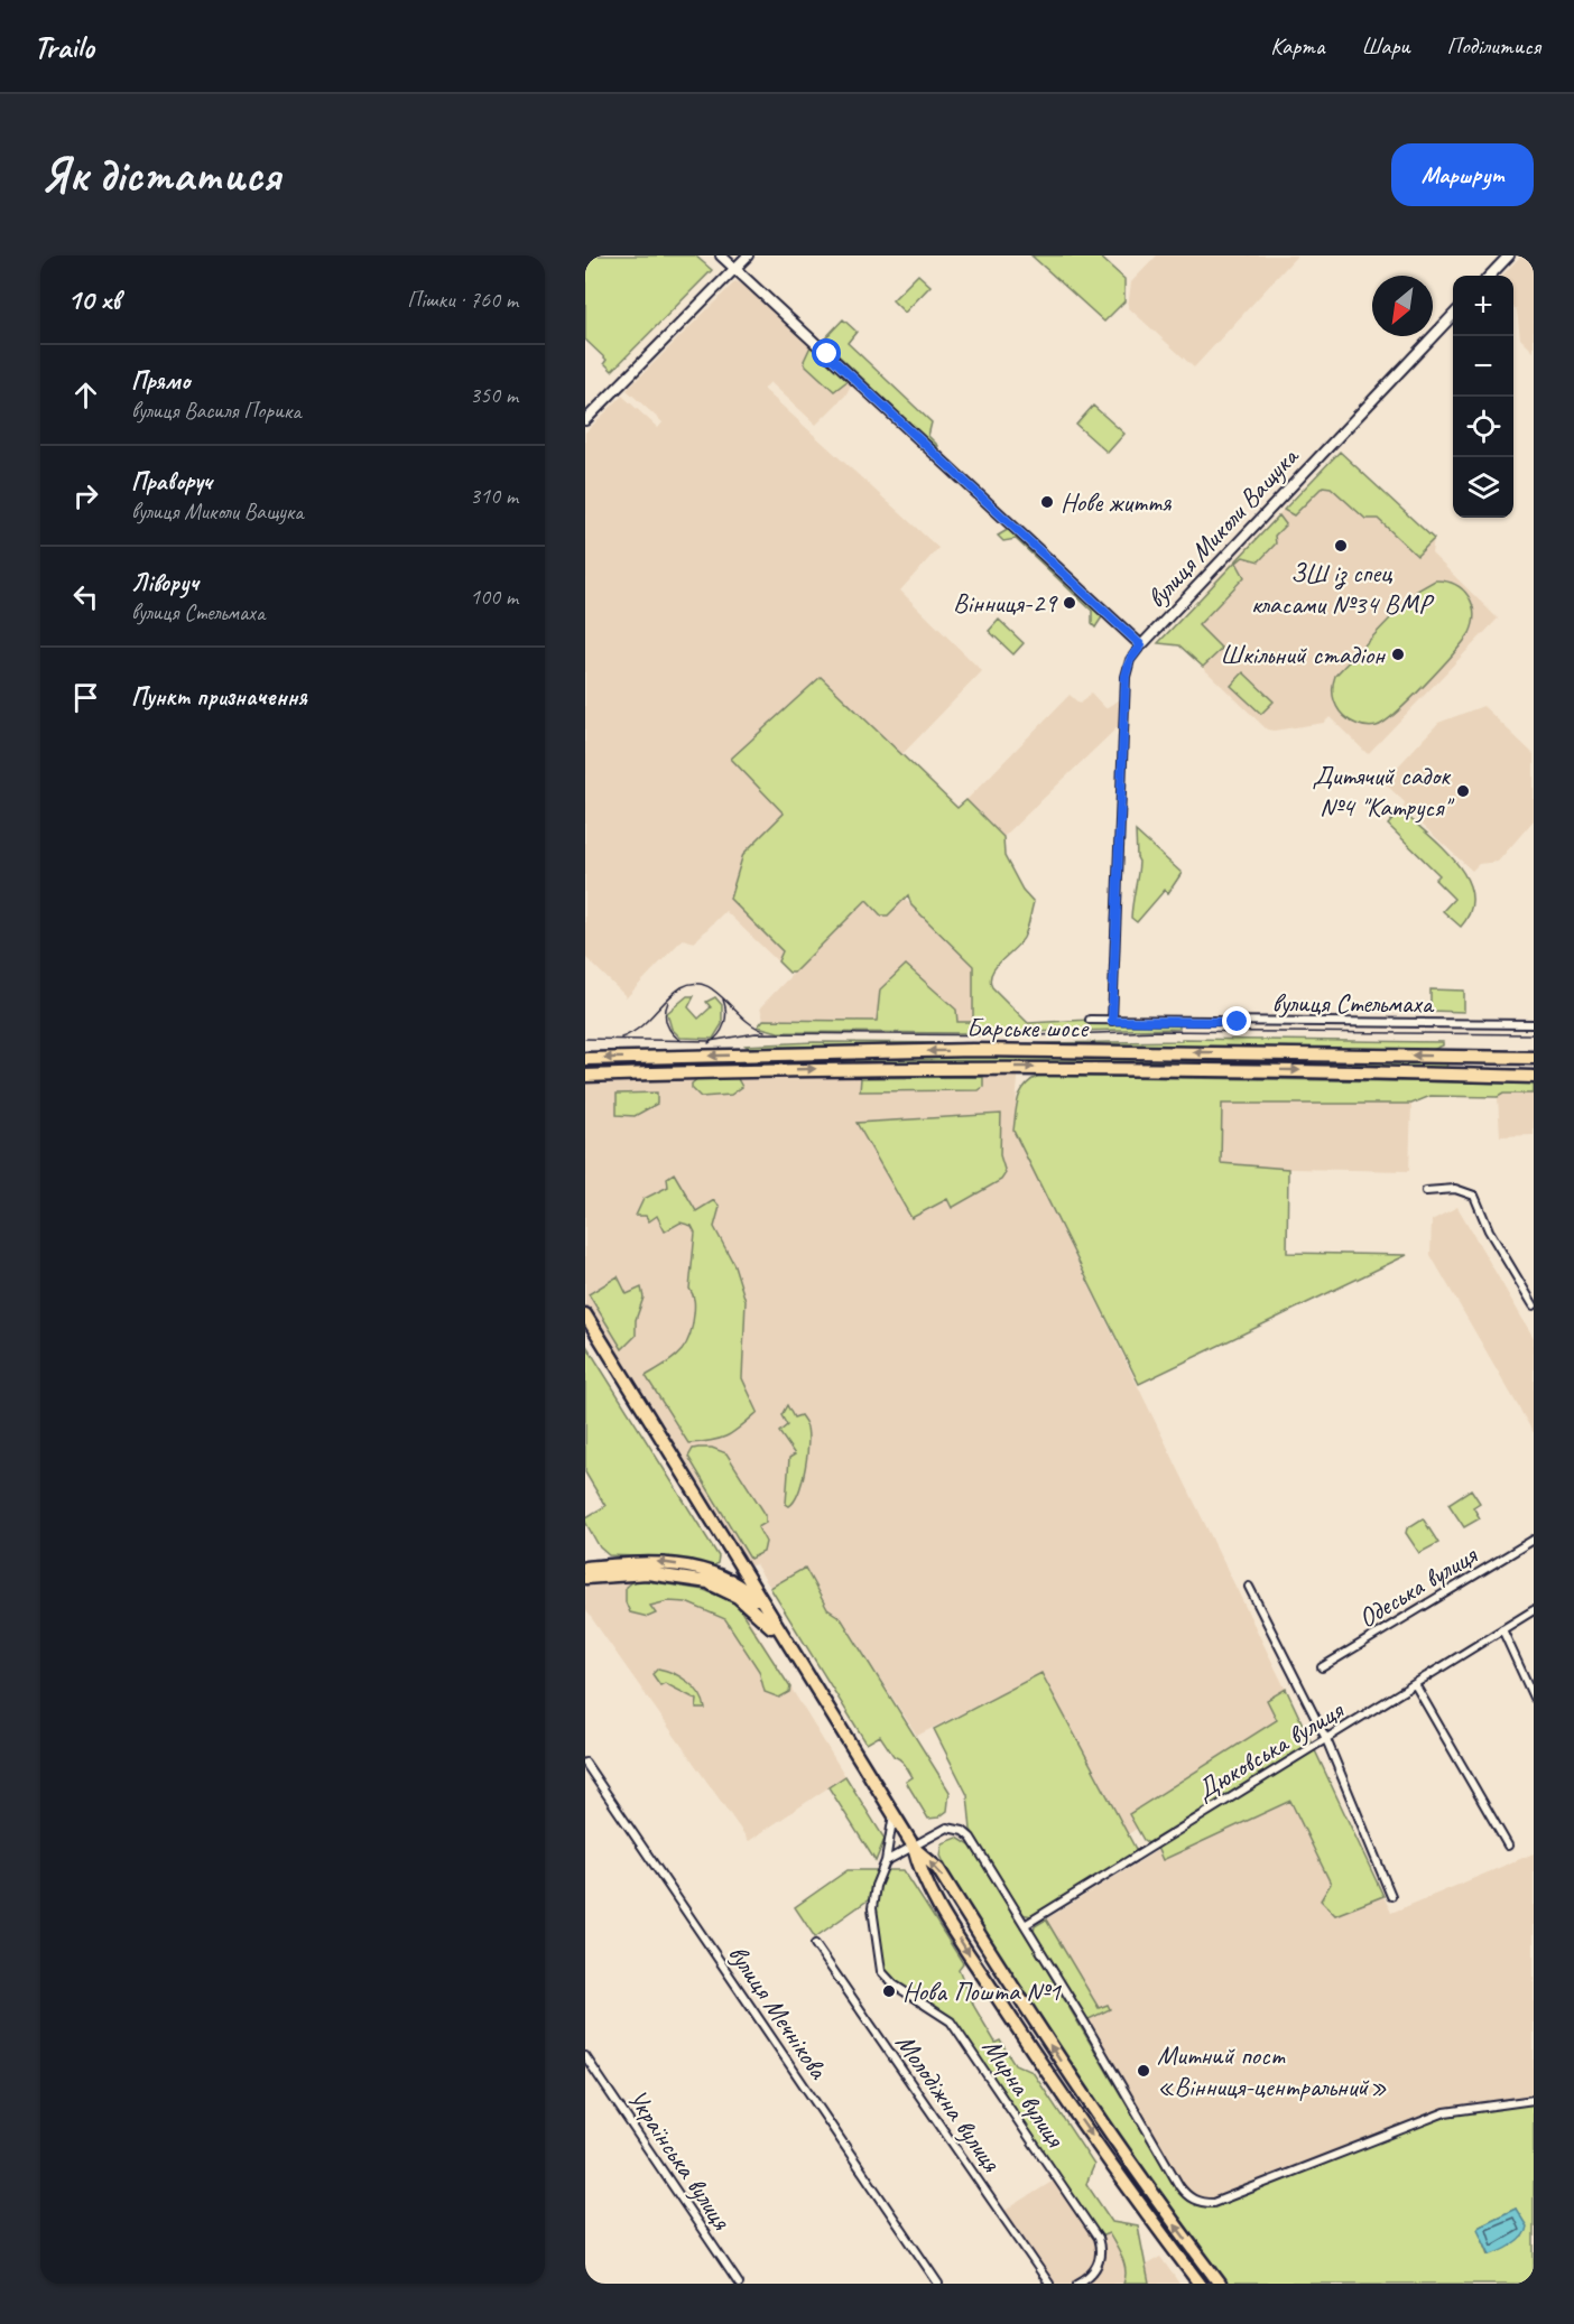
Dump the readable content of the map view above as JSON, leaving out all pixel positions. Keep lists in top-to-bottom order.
{
  "streets": {
    "highway": ["Барське шосе"],
    "street": [
      "вулиця Миколи Ващука",
      "вулиця Стельмаха",
      "Одеська вулиця",
      "Дюковська вулиця",
      "вулиця Мечнікова",
      "Мирна вулиця",
      "Молодіжна вулиця",
      "Українська вулиця"
    ]
  },
  "crossings": [
    ["вулиця Миколи Ващука", "вулиця Стельмаха"]
  ],
  "places": [
    "Нове життя",
    "ЗШ із спец класами №34 ВМР",
    "Вінниця-29",
    "Шкільний стадіон",
    "Дитячий садок №4 \"Катруся\"",
    "Нова Пошта №1",
    "Митний пост «Вінниця-центральний»"
  ],
  "north": "bottom left",
  "page": {
    "header": "Trailo",
    "nav": ["Карта", "Шари", "Поділитися"],
    "buttons": "Маршрут",
    "title": "Як дістатися",
    "heading": ["10 хв", "Пішки · 760 m"],
    "map_buttons": ["+", "−"],
    "list": [
      ["Прямо", "вулиця Василя Порика", "350 m"],
      ["Праворуч", "вулиця Миколи Ващука", "310 m"],
      ["Ліворуч", "вулиця Стельмаха", "100 m"],
      "Пункт призначення"
    ]
  }
}
